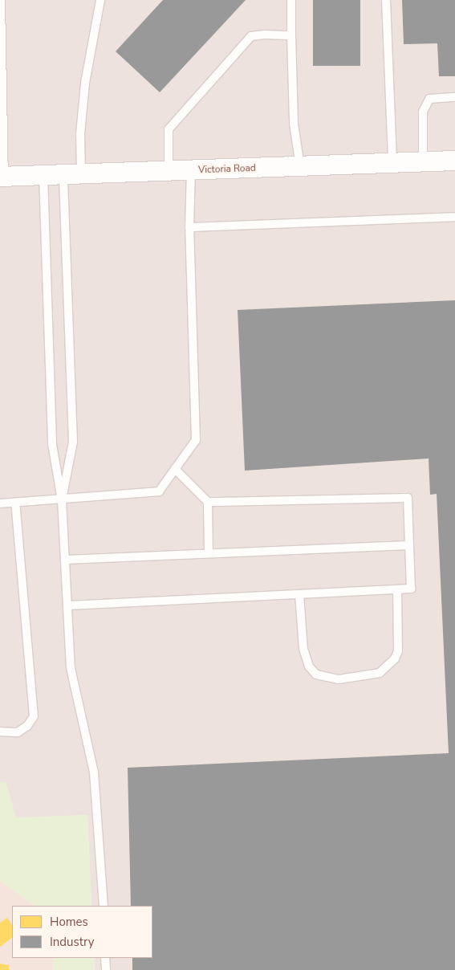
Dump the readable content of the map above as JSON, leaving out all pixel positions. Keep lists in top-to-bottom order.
{
  "streets": {
    "street": ["Victoria Road"]
  },
  "legend": ["Homes", "Industry"]
}
